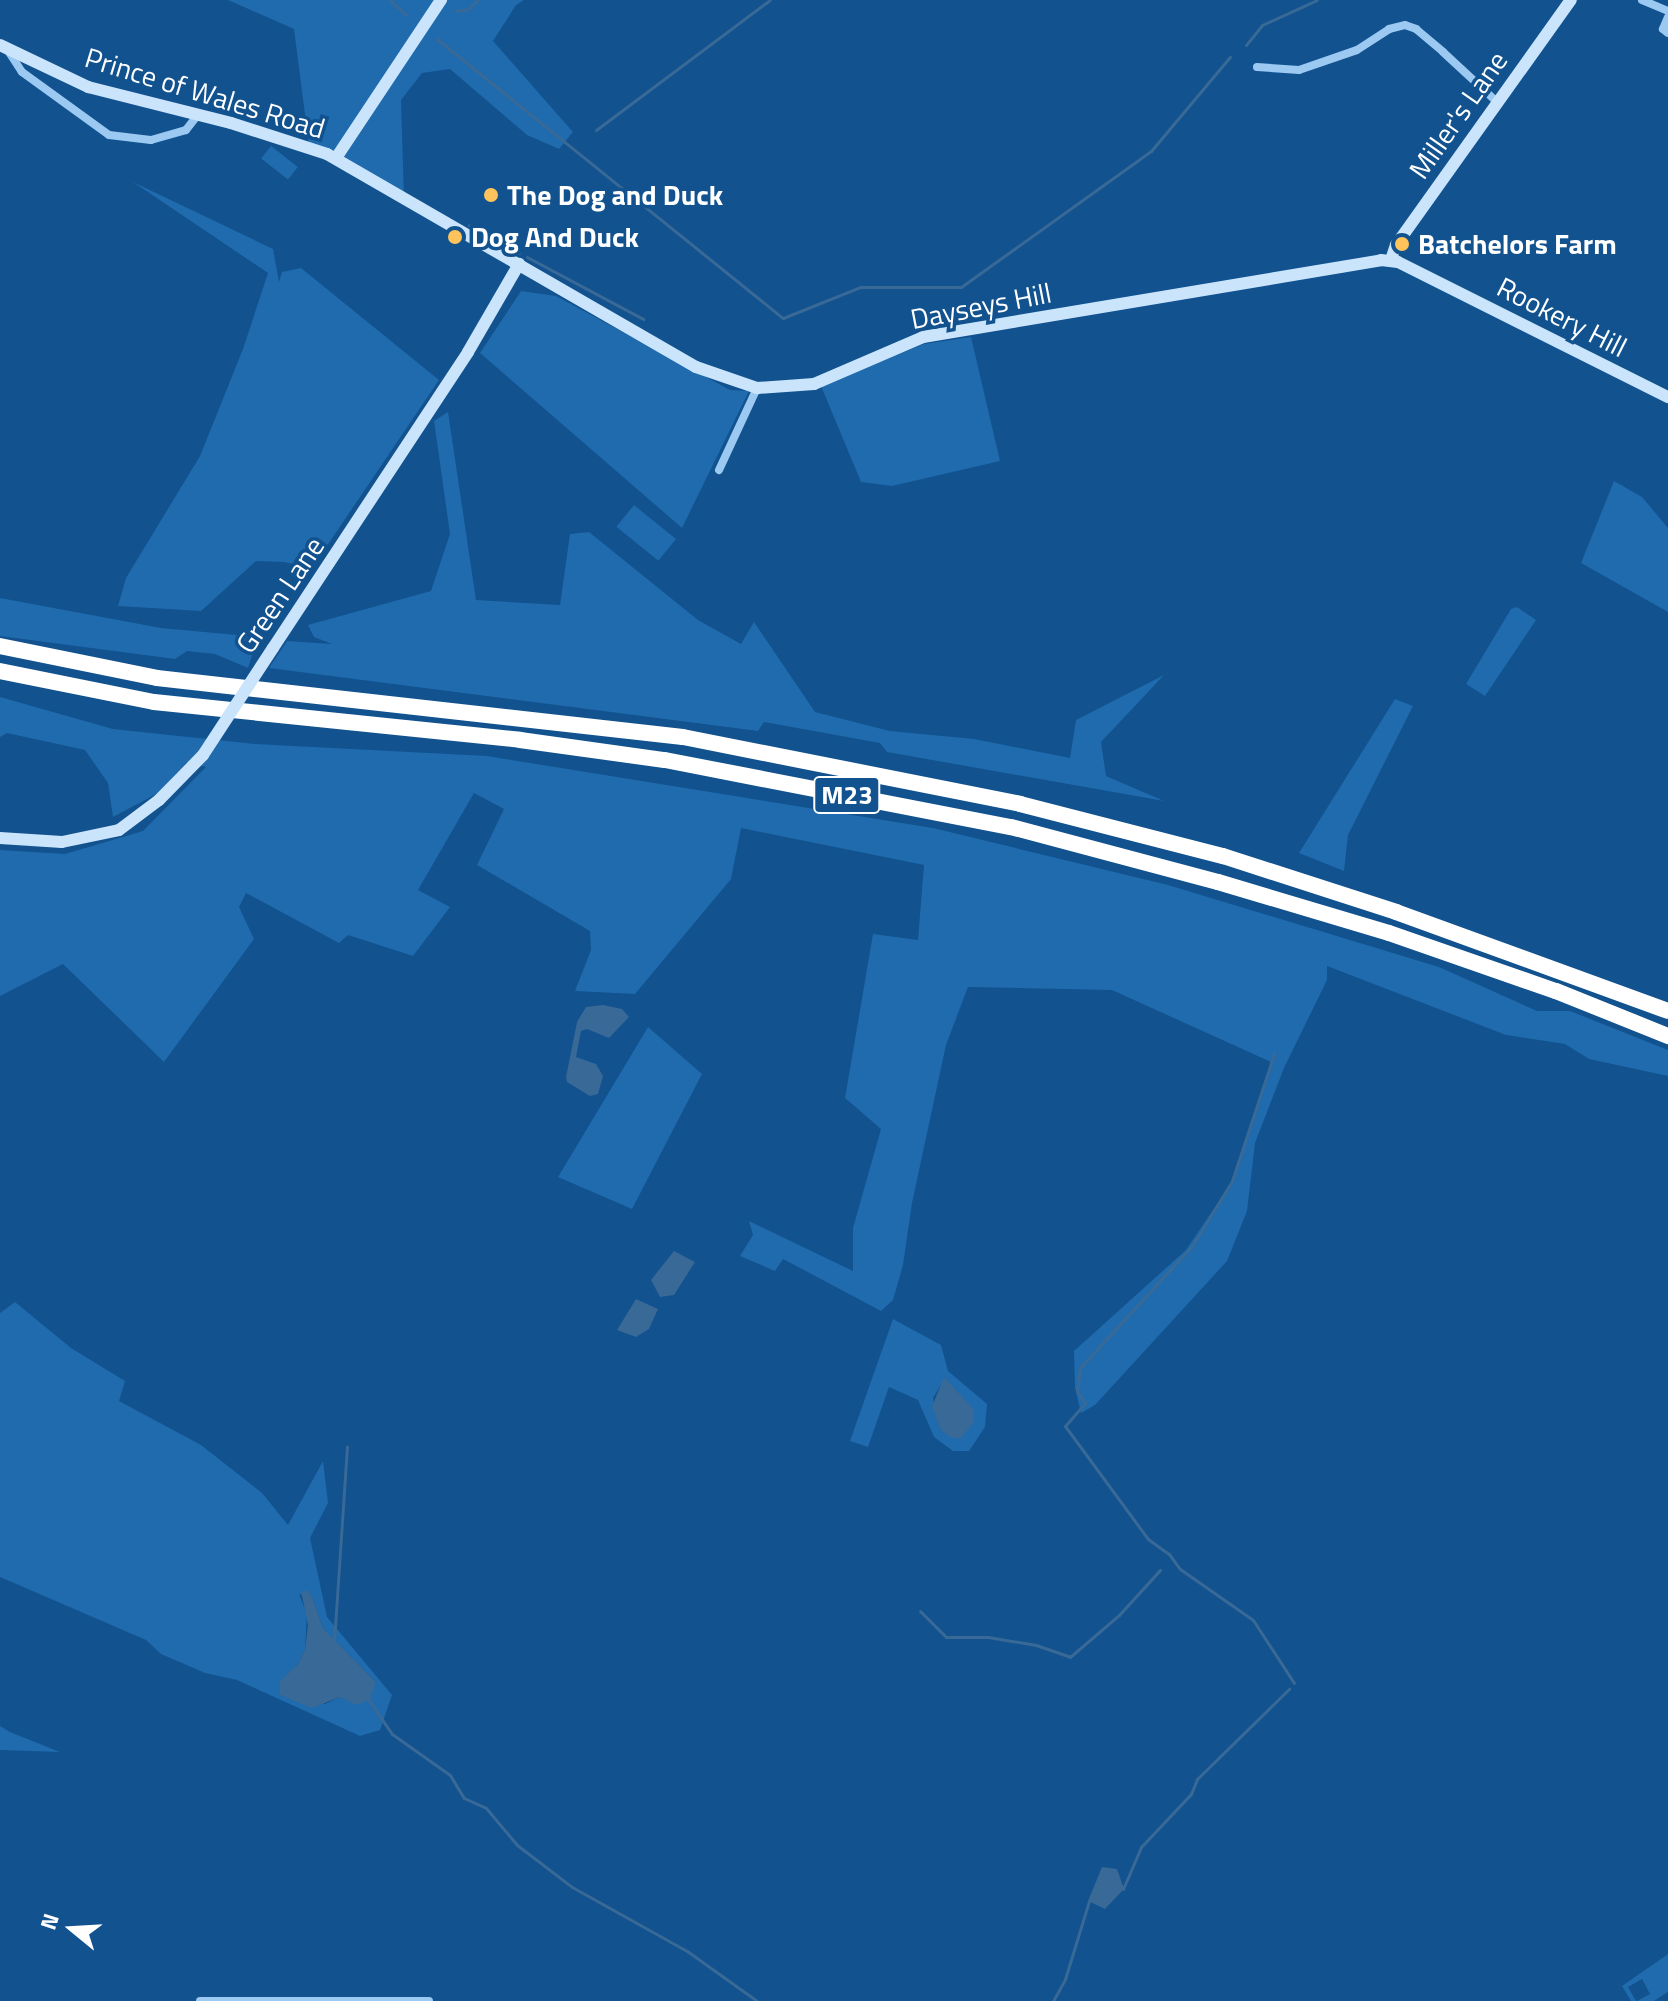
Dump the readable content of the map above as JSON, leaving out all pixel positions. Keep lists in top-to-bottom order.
{
  "streets": {
    "highway": ["M23"],
    "street": [
      "Prince of Wales Road",
      "Miller's Lane",
      "Dayseys Hill",
      "Rookery Hill",
      "Green Lane"
    ]
  },
  "crossings": [
    ["Prince of Wales Road", "Dayseys Hill"],
    ["Prince of Wales Road", "Green Lane"],
    ["Miller's Lane", "Dayseys Hill"],
    ["Miller's Lane", "Rookery Hill"],
    ["Dayseys Hill", "Rookery Hill"],
    ["Dayseys Hill", "Green Lane"]
  ],
  "places": ["The Dog and Duck", "Dog And Duck", "Batchelors Farm"],
  "north": "left"
}
